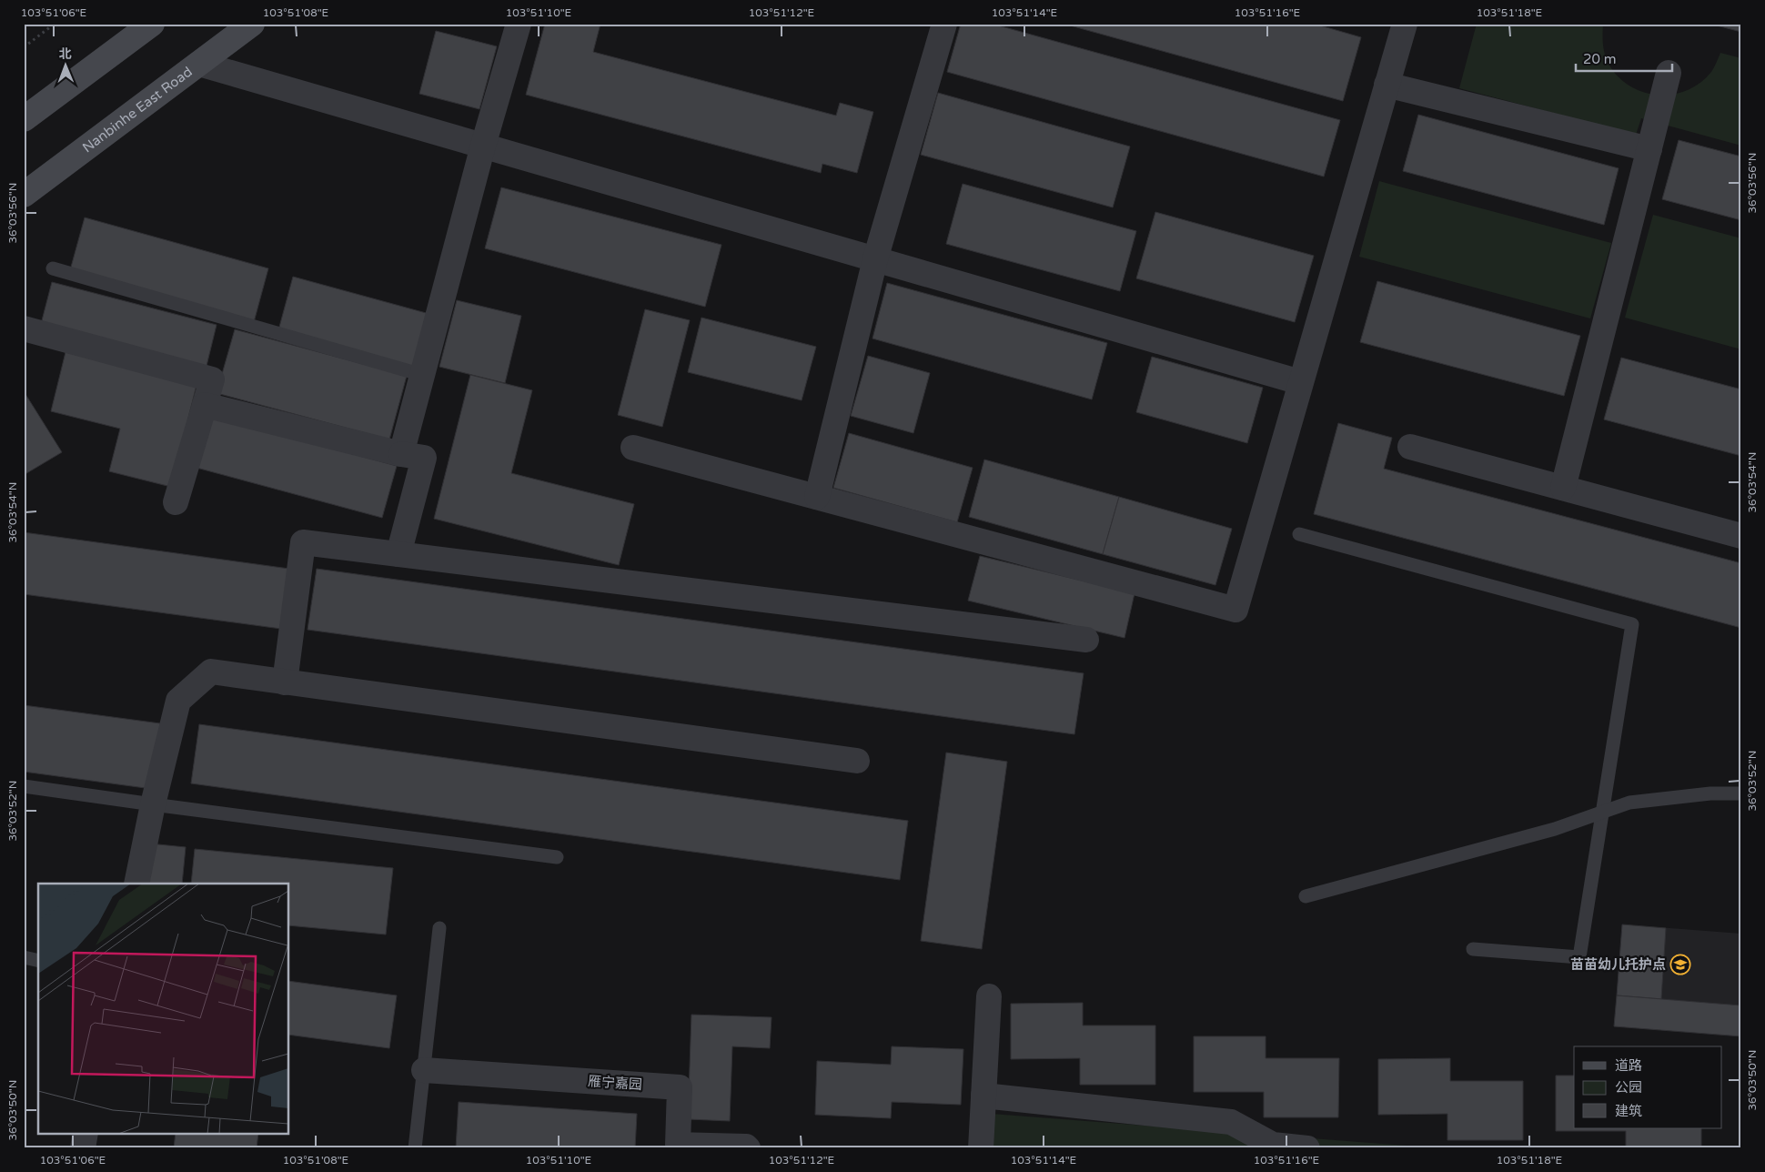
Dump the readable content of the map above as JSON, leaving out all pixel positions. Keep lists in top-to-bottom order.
{
  "streets": {
    "main road": ["Nanbinhe East Road"],
    "street": ["雁宁嘉园"]
  },
  "places": {
    "school or university": ["苗苗幼儿托护点"]
  },
  "legend": ["道路", "公园", "建筑"],
  "scale_bar": "20 m",
  "north": "top",
  "coordinates": [
    "103°51'06\"E",
    "103°51'08\"E",
    "103°51'10\"E",
    "103°51'12\"E",
    "103°51'14\"E",
    "103°51'16\"E",
    "103°51'18\"E",
    "36°03'56\"N",
    "36°03'54\"N",
    "36°03'52\"N",
    "36°03'50\"N"
  ]
}
